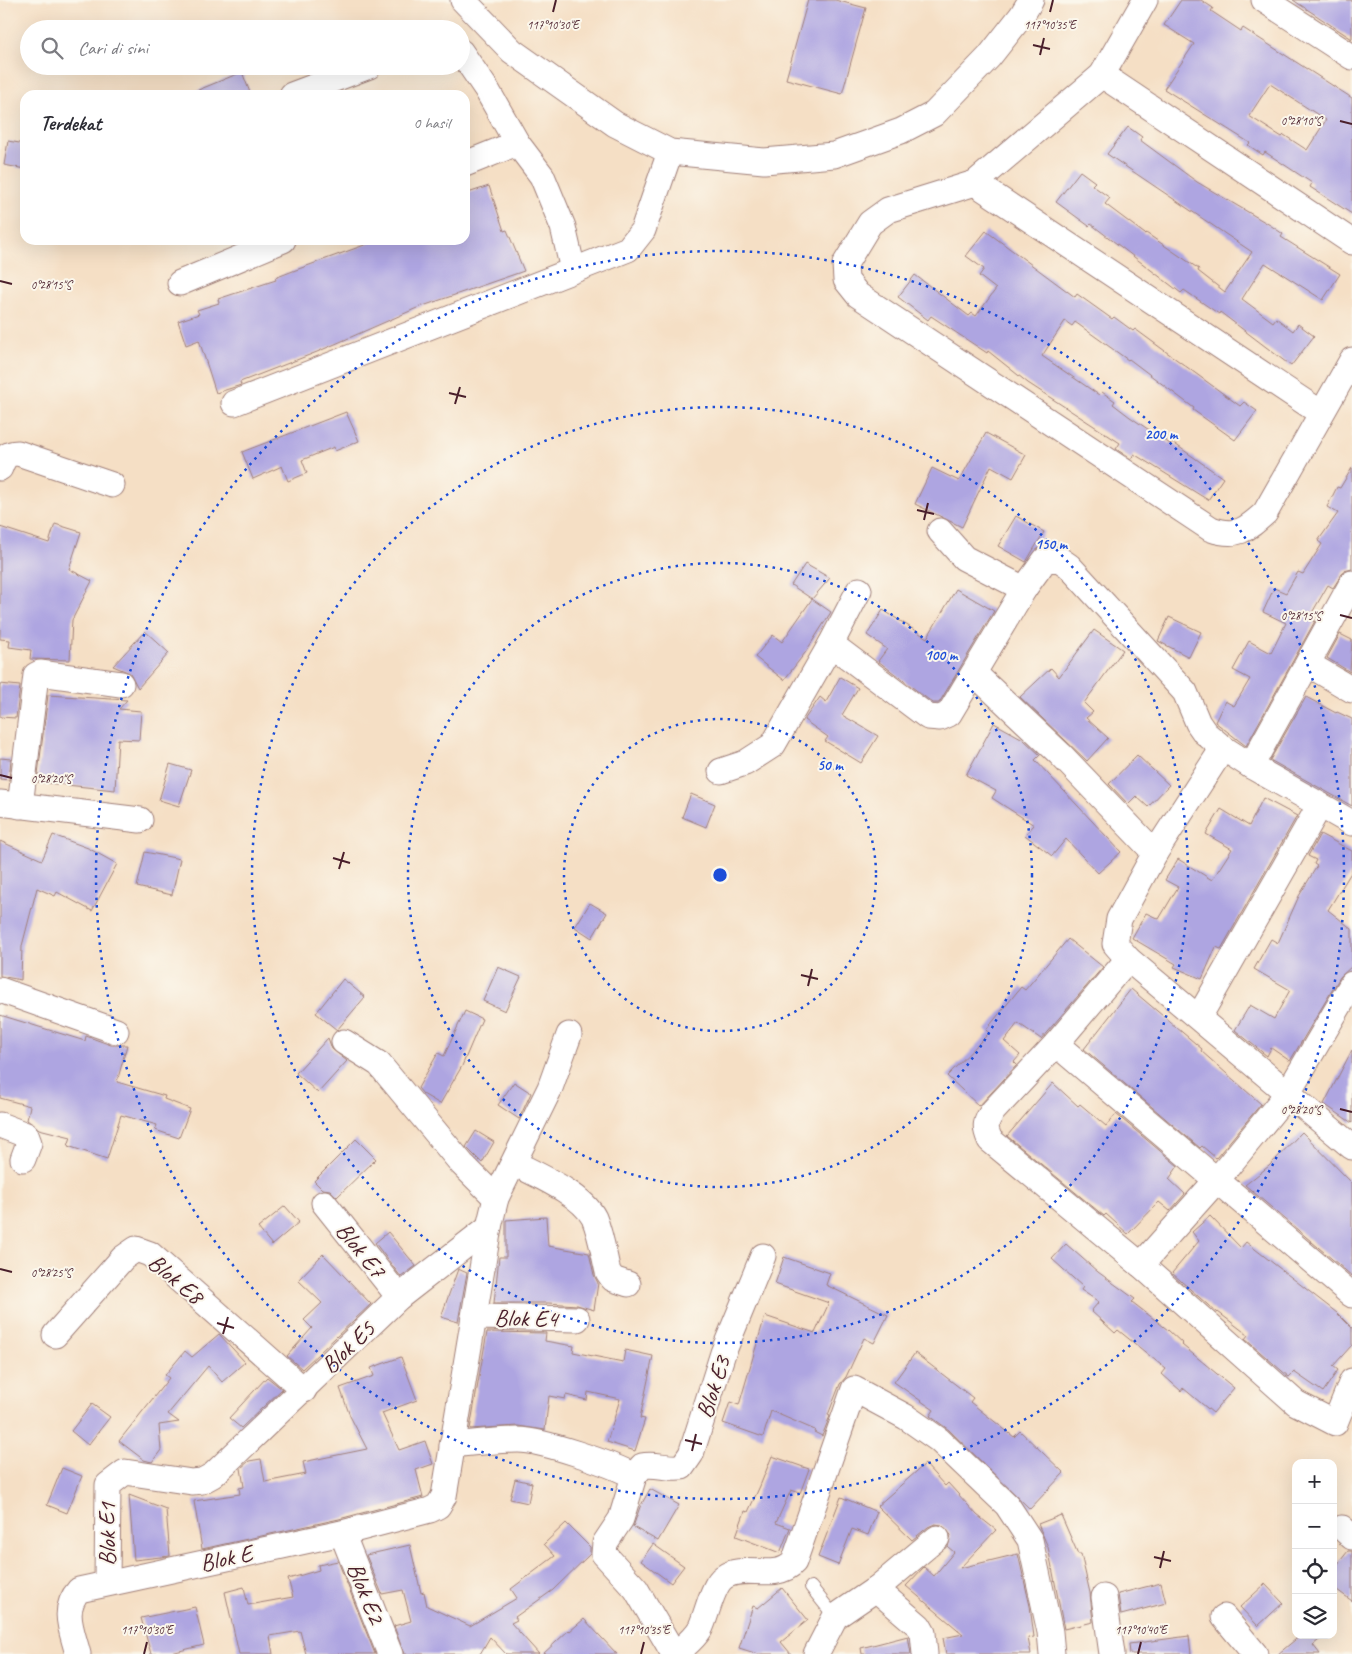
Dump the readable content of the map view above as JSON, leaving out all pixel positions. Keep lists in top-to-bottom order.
{
  "streets": {
    "street": [
      "Blok E7",
      "Blok E8",
      "Blok E4",
      "Blok E5",
      "Blok E3",
      "Blok E1",
      "Blok E",
      "Blok E2"
    ]
  },
  "crossings": [
    ["Blok E7", "Blok E5"],
    ["Blok E8", "Blok E5"],
    ["Blok E5", "Blok E1"],
    ["Blok E1", "Blok E"],
    ["Blok E", "Blok E2"]
  ],
  "page": {
    "search": "Cari di sini",
    "heading": ["Terdekat", "0 hasil"],
    "map_buttons": ["+", "−"]
  },
  "coordinates": [
    "117°10'30\"E",
    "117°10'35\"E",
    "0°28'10\"S",
    "0°28'15\"S",
    "0°28'20\"S",
    "0°28'25\"S",
    "117°10'40\"E"
  ],
  "rings": [
    "200 m",
    "150 m",
    "100 m",
    "50 m"
  ]
}
